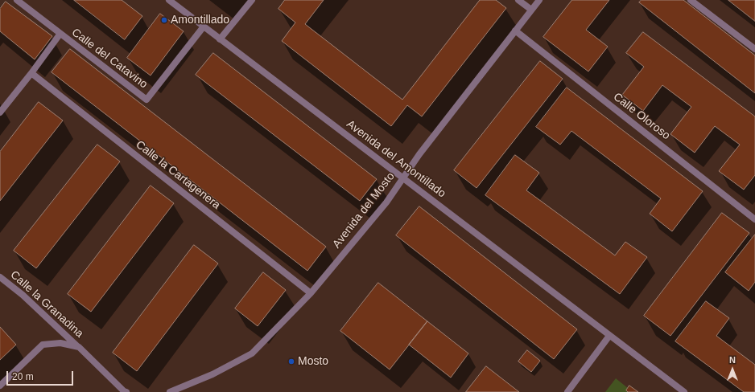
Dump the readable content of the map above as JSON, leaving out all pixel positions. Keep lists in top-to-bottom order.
{
  "streets": {
    "street": [
      "Calle del Catavino",
      "Calle Oloroso",
      "Avenida del Amontillado",
      "Calle la Cartagenera",
      "Avenida del Mosto",
      "Calle la Granadina"
    ]
  },
  "crossings": [
    ["Calle del Catavino", "Avenida del Amontillado"],
    ["Calle Oloroso", "Avenida del Mosto"],
    ["Avenida del Amontillado", "Avenida del Mosto"],
    ["Calle la Cartagenera", "Avenida del Mosto"]
  ],
  "places": ["Amontillado", "Mosto"],
  "scale_bar": "20 m",
  "north": "top"
}
